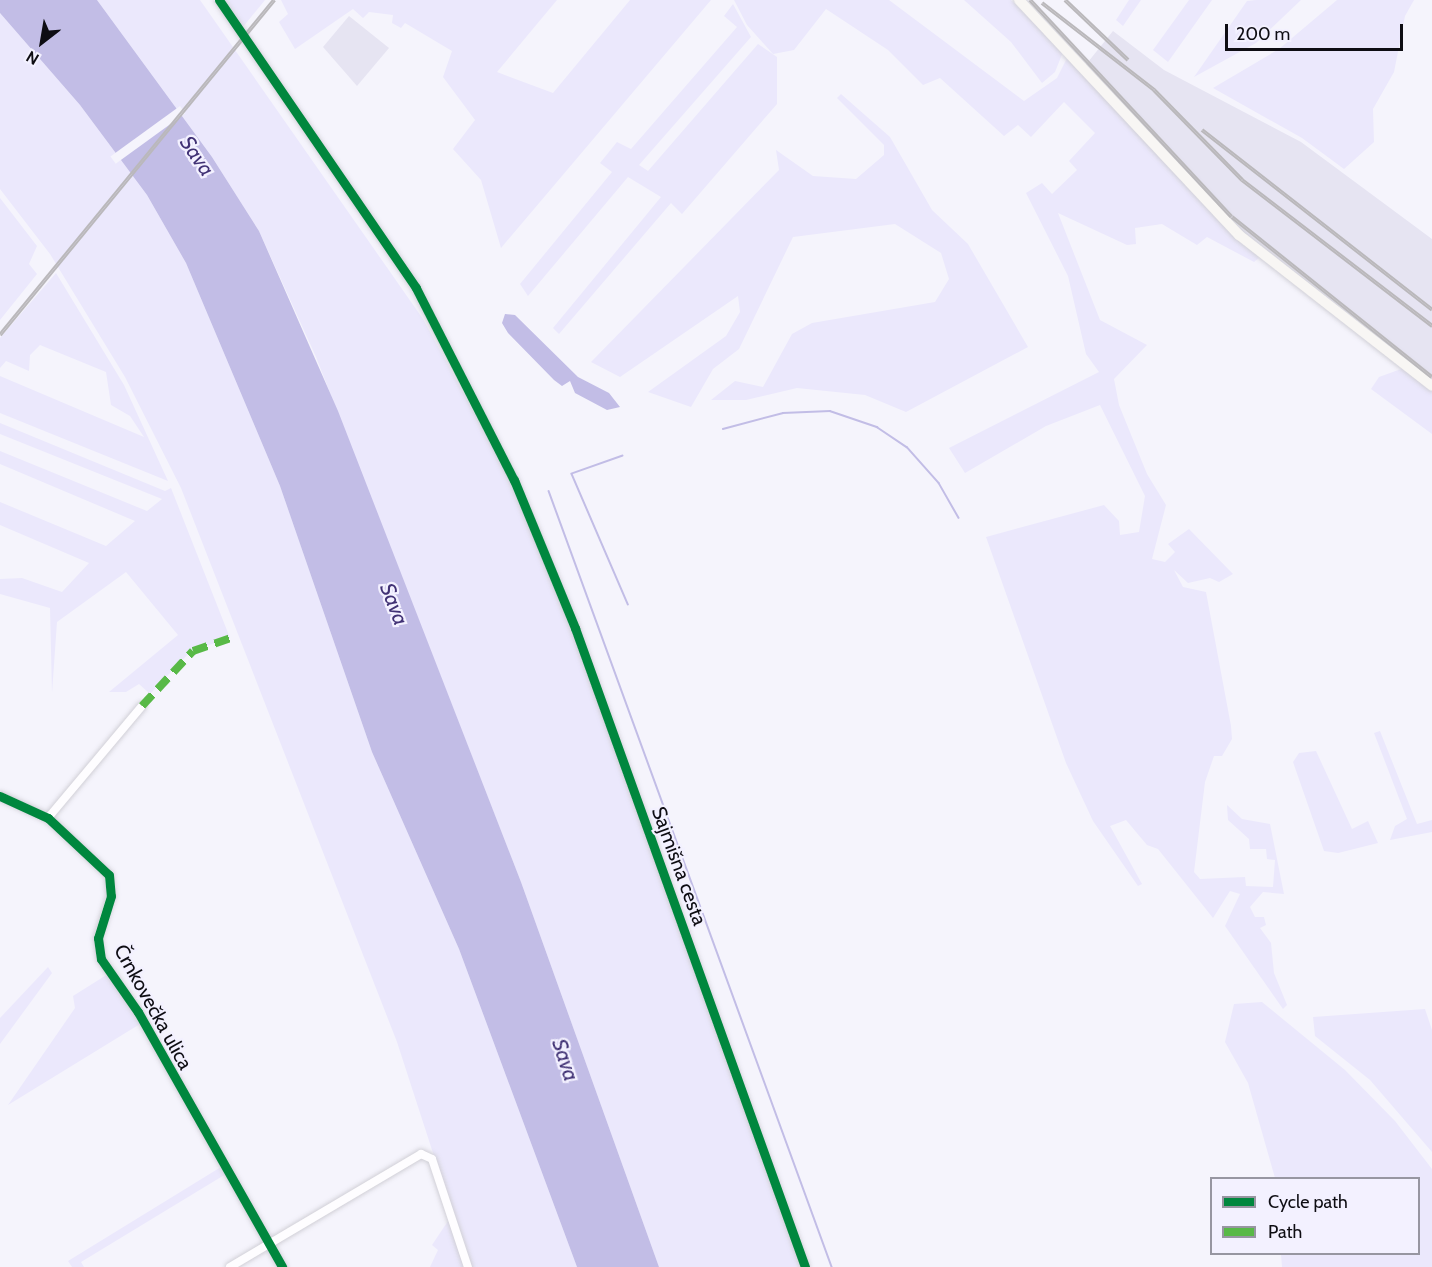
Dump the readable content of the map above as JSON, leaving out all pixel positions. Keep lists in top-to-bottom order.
{
  "streets": {
    "street": ["Sajmišna cesta", "Črnkovečka ulica"]
  },
  "water": ["Sava"],
  "legend": ["Cycle path", "Path"],
  "scale_bar": "200 m",
  "north": "bottom left"
}
